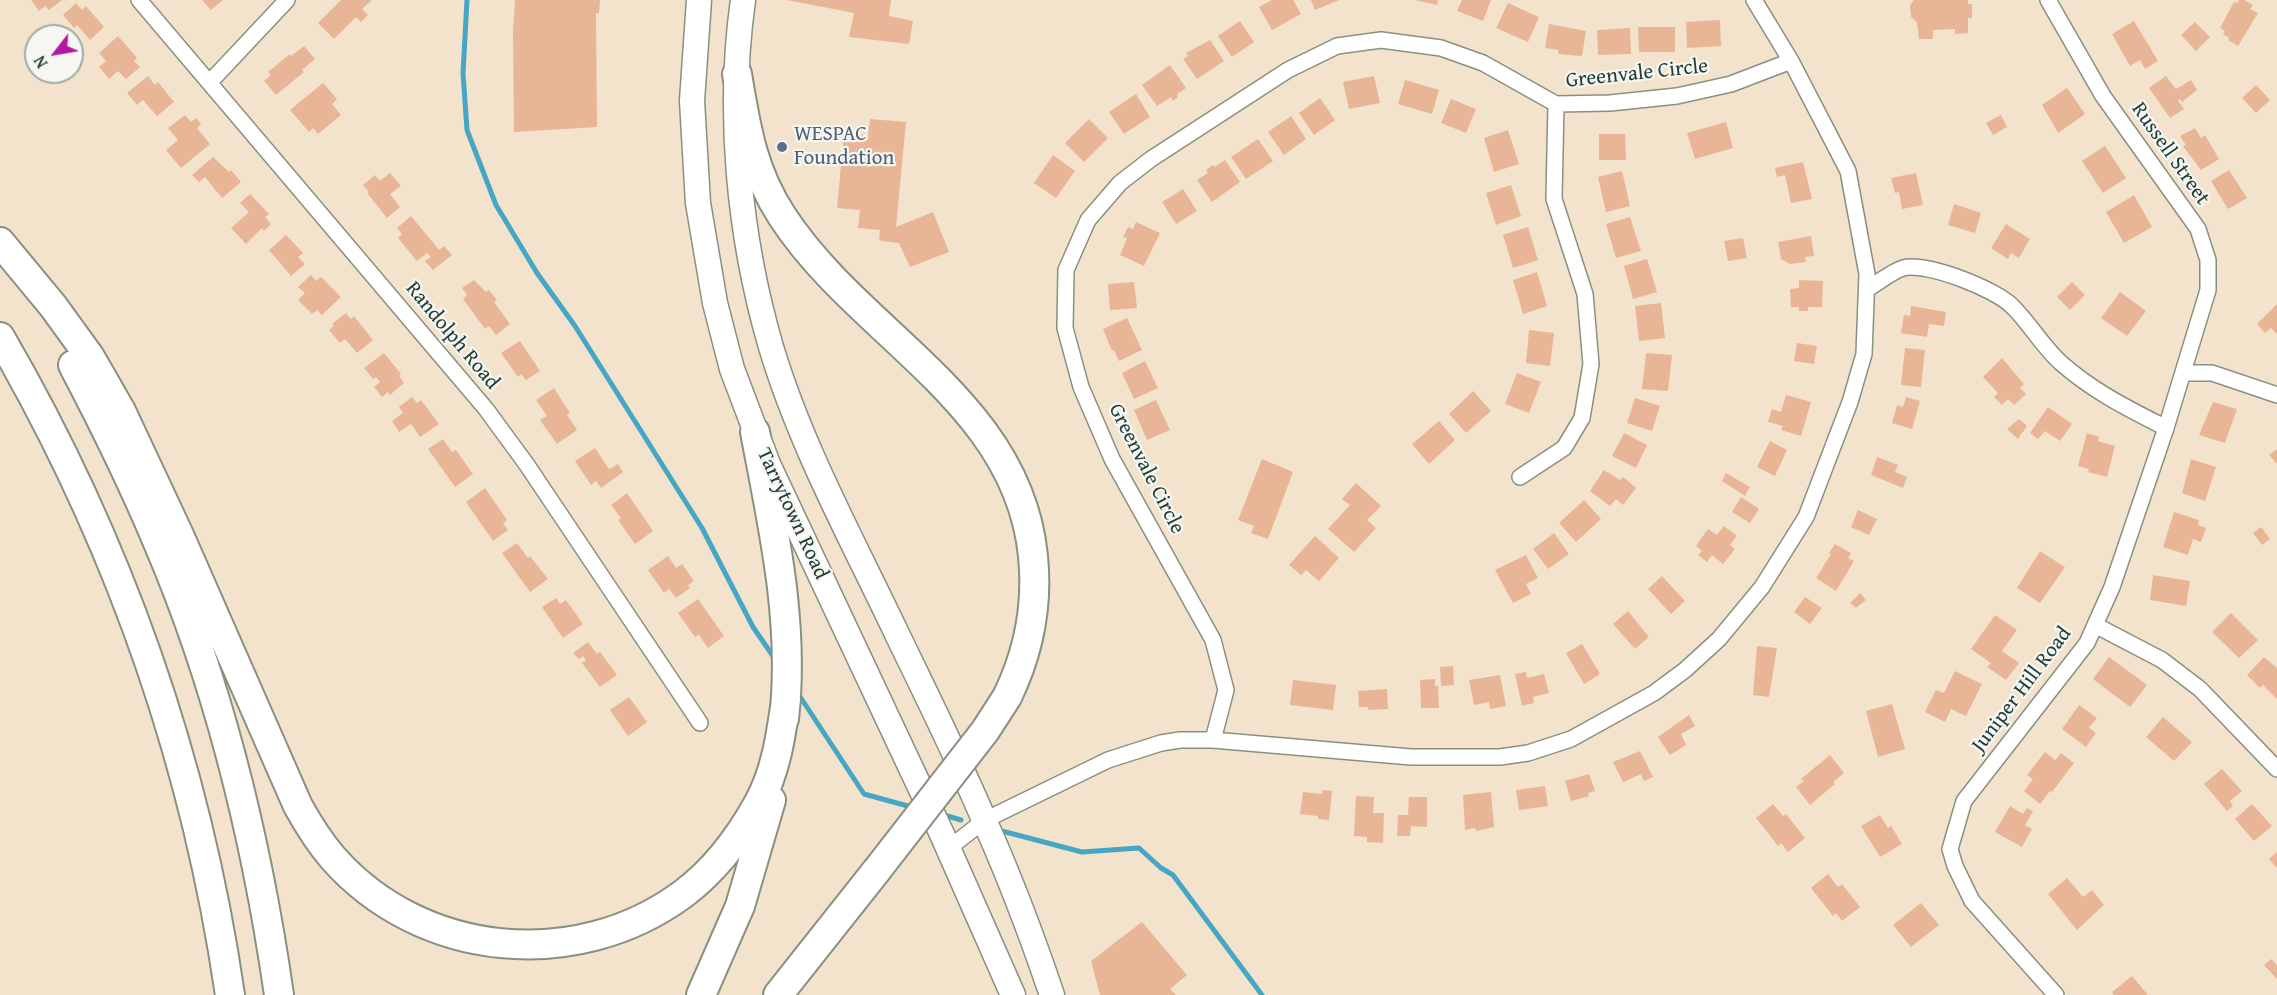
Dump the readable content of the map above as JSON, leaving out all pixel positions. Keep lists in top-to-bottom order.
{
  "streets": {
    "main road": ["Tarrytown Road"],
    "street": [
      "Greenvale Circle",
      "Russell Street",
      "Randolph Road",
      "Juniper Hill Road"
    ]
  },
  "crossings": [
    ["Russell Street", "Juniper Hill Road"]
  ],
  "places": ["WESPAC Foundation"],
  "north": "bottom left"
}
